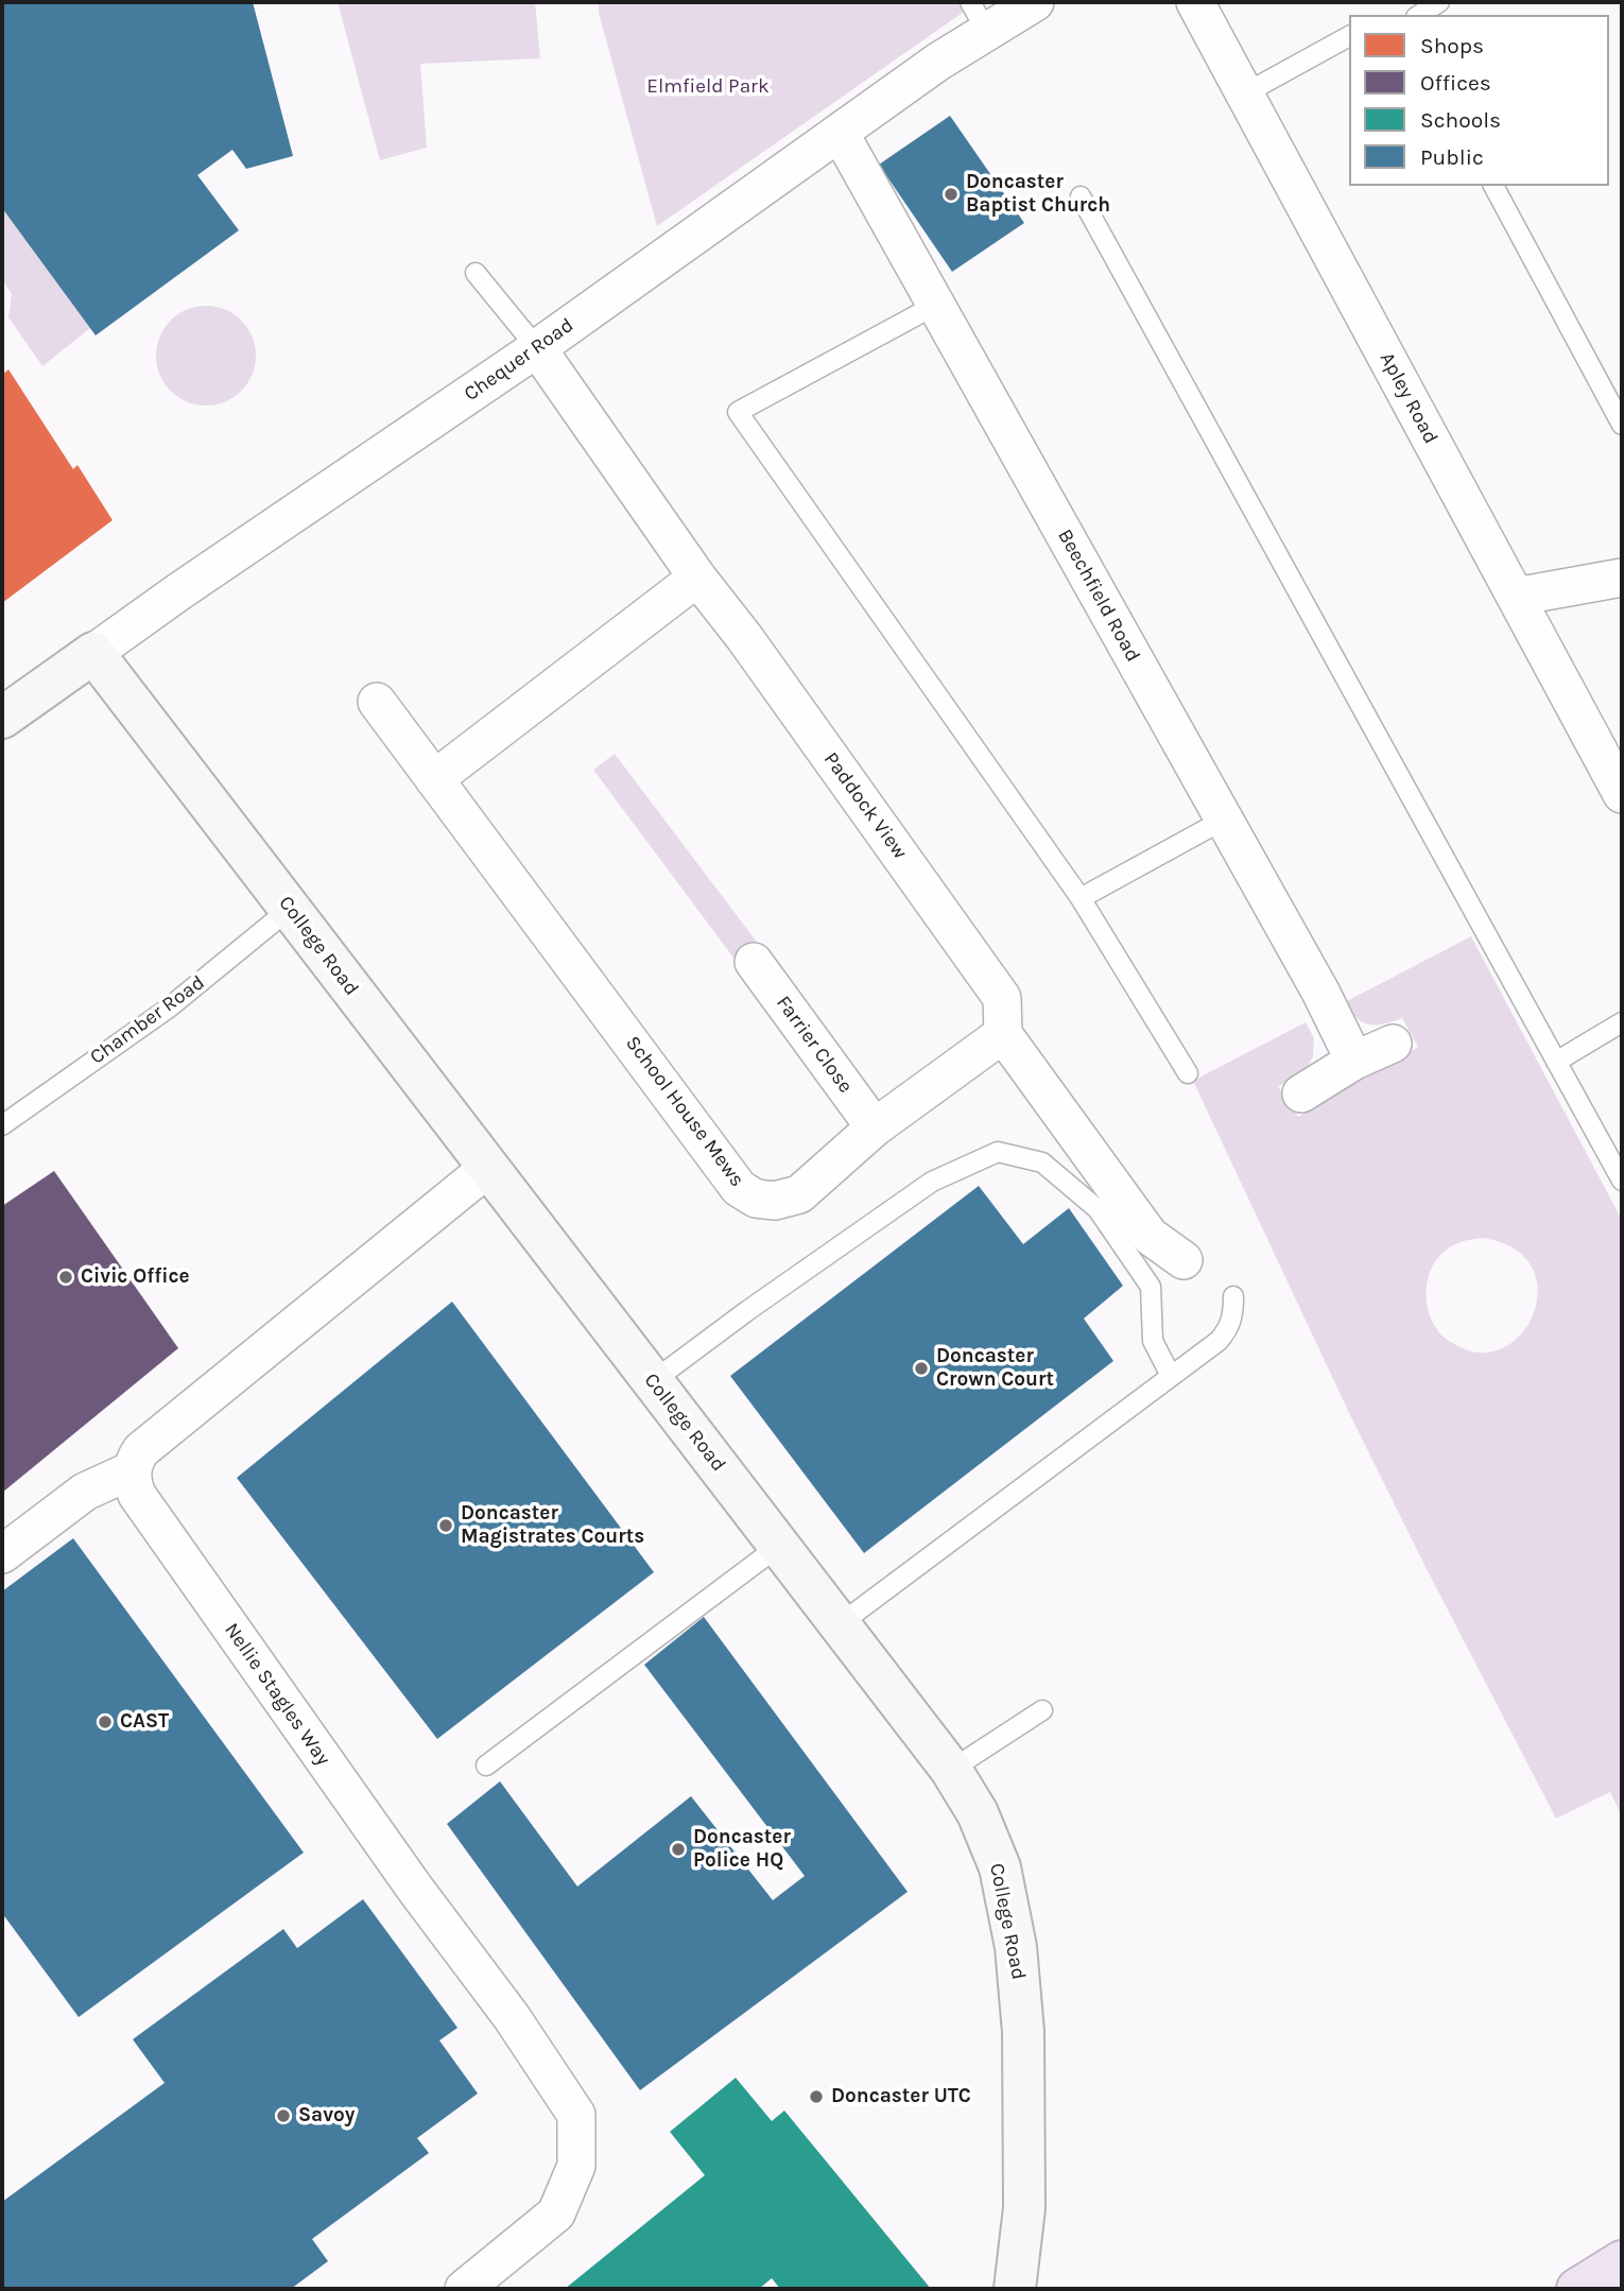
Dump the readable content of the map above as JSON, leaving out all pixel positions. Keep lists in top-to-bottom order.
{
  "streets": {
    "street": [
      "Chequer Road",
      "Apley Road",
      "Beechfield Road",
      "Paddock View",
      "College Road",
      "Farrier Close",
      "School House Mews",
      "Nellie Stagles Way"
    ],
    "lane": ["Chamber Road"]
  },
  "crossings": [
    ["Chequer Road", "Beechfield Road"],
    ["Chequer Road", "Paddock View"],
    ["Chequer Road", "College Road"],
    ["Paddock View", "School House Mews"],
    ["College Road", "Chamber Road"],
    ["Farrier Close", "School House Mews"]
  ],
  "parks": ["Elmfield Park"],
  "places": [
    "Doncaster Baptist Church",
    "Civic Office",
    "Doncaster Crown Court",
    "Doncaster Magistrates Courts",
    "CAST",
    "Doncaster Police HQ",
    "Doncaster UTC",
    "Savoy"
  ],
  "legend": [
    "Shops",
    "Offices",
    "Schools",
    "Public"
  ]
}
